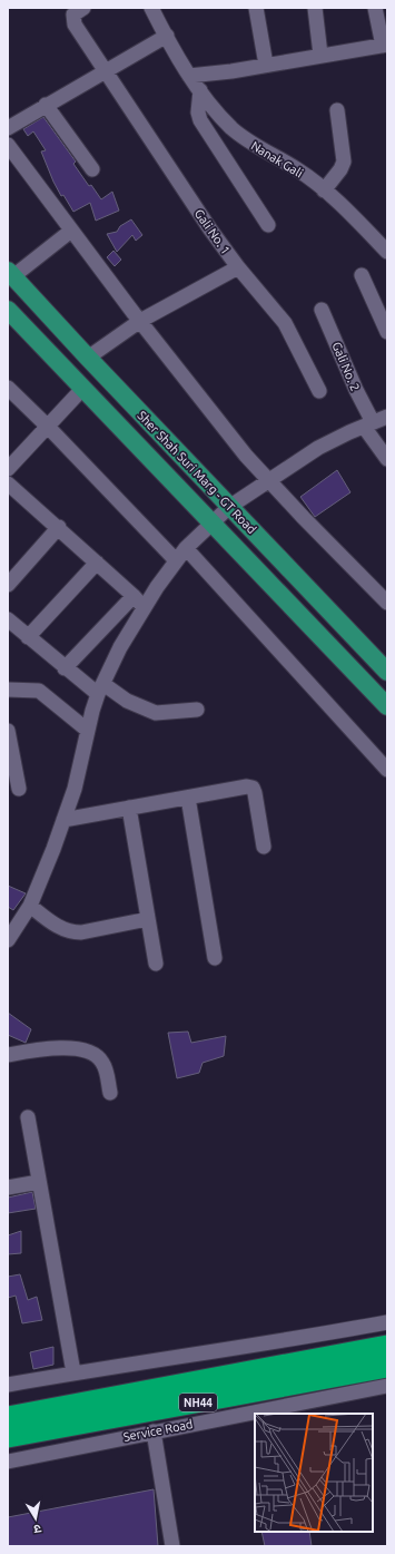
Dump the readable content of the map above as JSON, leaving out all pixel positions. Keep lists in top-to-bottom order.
{
  "streets": {
    "highway": ["NH44"],
    "main road": ["Sher Shah Suri Marg - GT Road"],
    "street": [
      "Nanak Gali",
      "Gali No. 1",
      "Gali No. 2",
      "Service Road"
    ]
  },
  "north": "bottom"
}
